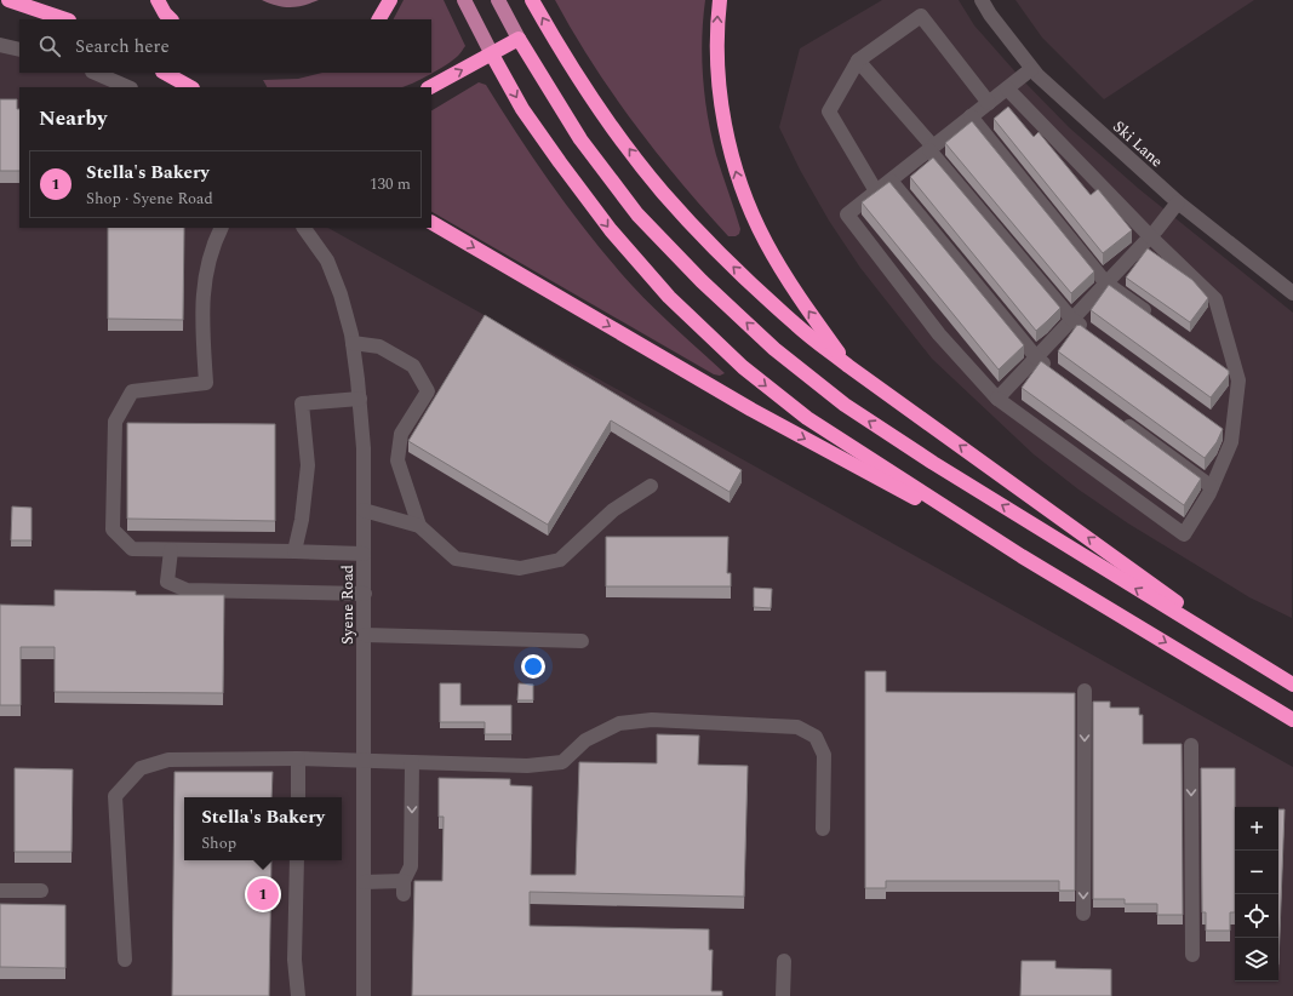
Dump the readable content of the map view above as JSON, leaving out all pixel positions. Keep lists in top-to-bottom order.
{
  "streets": {
    "street": ["Ski Lane", "Syene Road"]
  },
  "page": {
    "search": "Search here",
    "heading": "Nearby",
    "list": [
      {
        "mark": "1",
        "name": "Stella's Bakery",
        "note": "Shop · Syene Road",
        "value": "130 m"
      }
    ],
    "popup": ["Stella's Bakery", "Shop"],
    "map_buttons": ["+", "−"],
    "pins": "1"
  }
}
